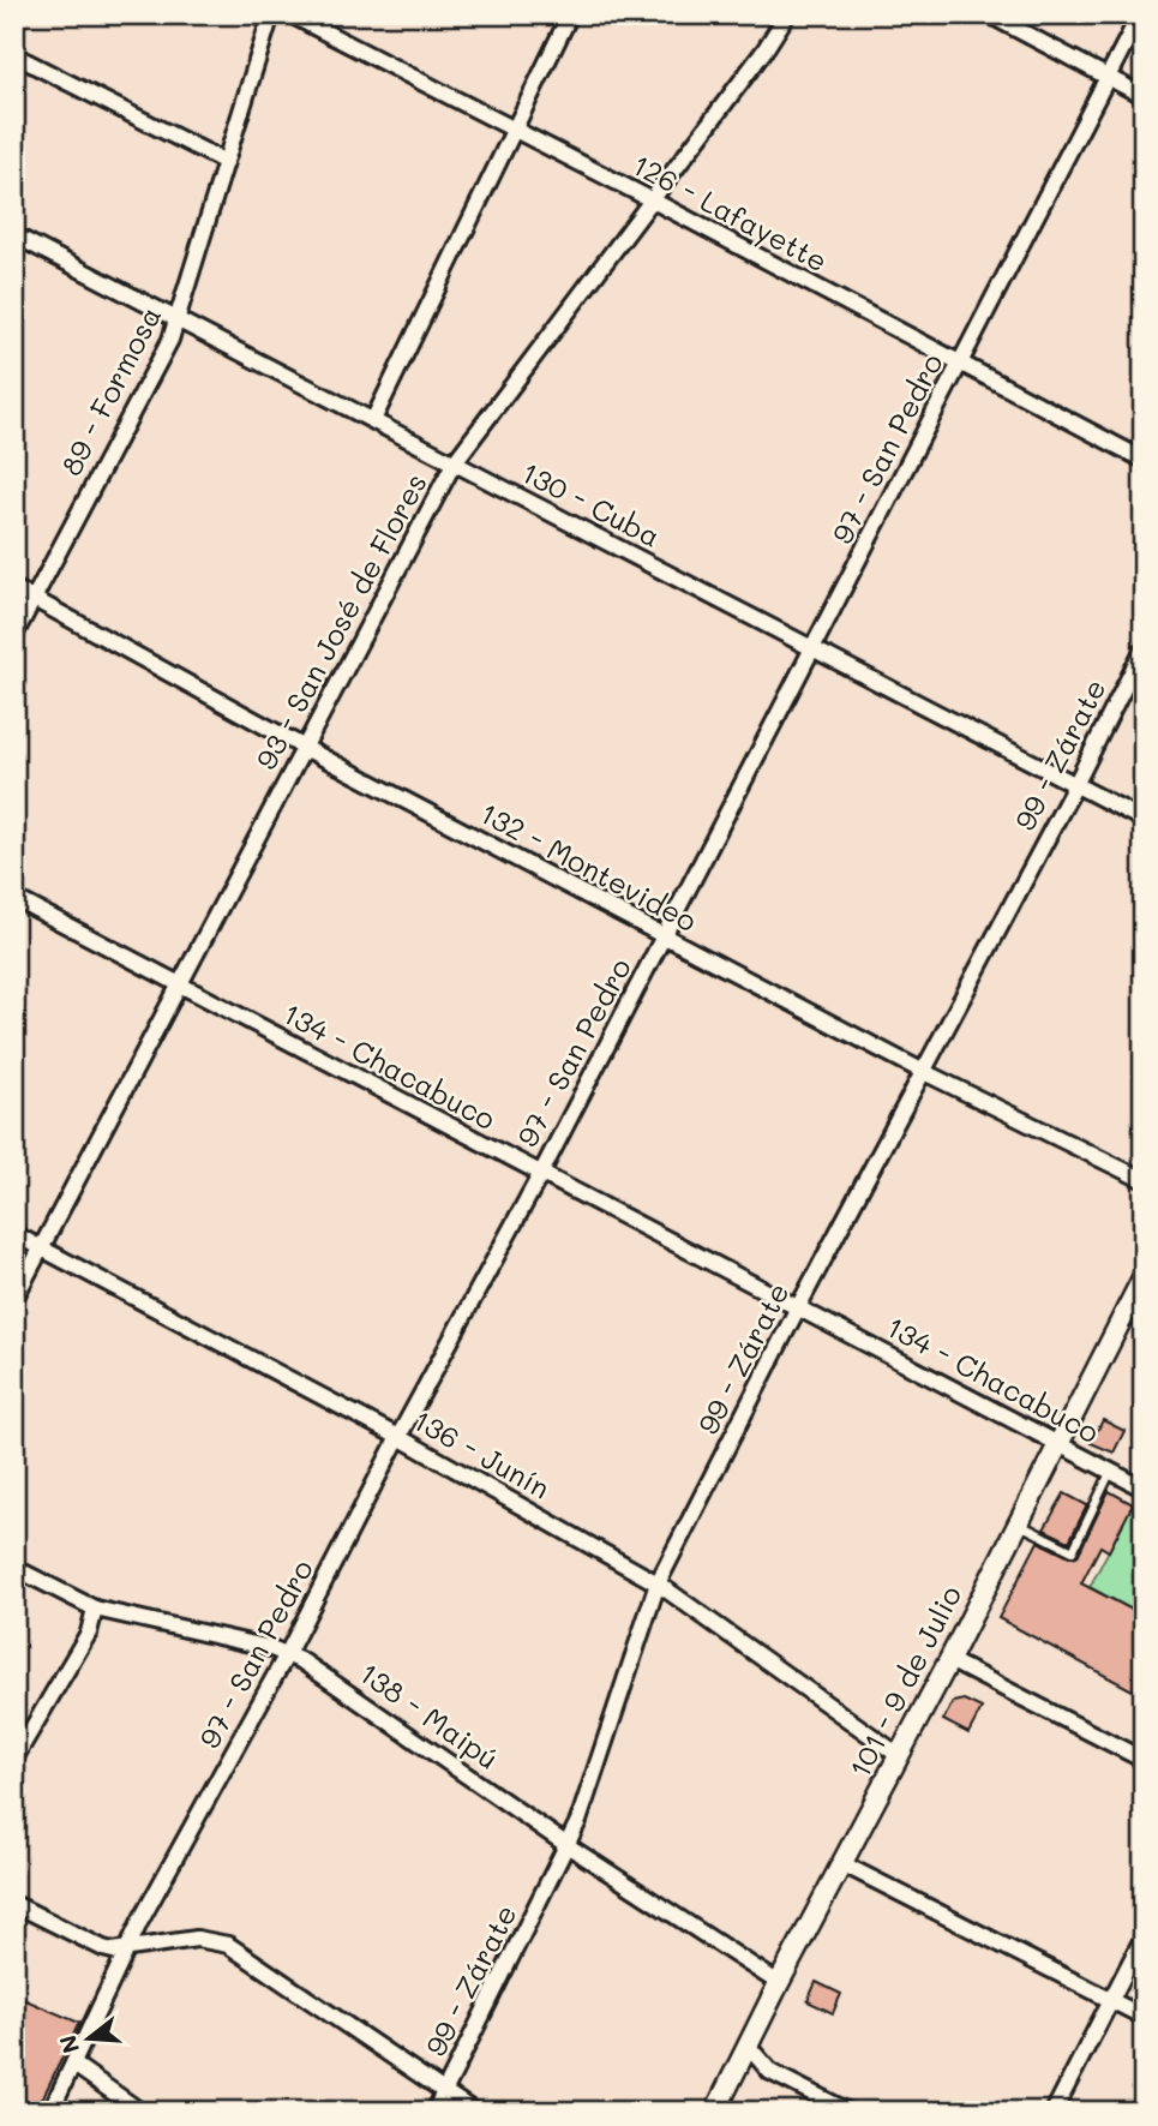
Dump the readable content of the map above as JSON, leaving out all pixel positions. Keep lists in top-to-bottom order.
{
  "streets": {
    "street": [
      "126 - Lafayette",
      "89 - Formosa",
      "97 - San Pedro",
      "130 - Cuba",
      "93 - San José de Flores",
      "99 - Zárate",
      "132 - Montevideo",
      "134 - Chacabuco",
      "136 - Junín",
      "101 - 9 de Julio",
      "138 - Maipú"
    ]
  },
  "crossings": [
    ["126 - Lafayette", "97 - San Pedro"],
    ["126 - Lafayette", "93 - San José de Flores"],
    ["89 - Formosa", "130 - Cuba"],
    ["89 - Formosa", "132 - Montevideo"],
    ["97 - San Pedro", "130 - Cuba"],
    ["97 - San Pedro", "132 - Montevideo"],
    ["97 - San Pedro", "134 - Chacabuco"],
    ["97 - San Pedro", "136 - Junín"],
    ["97 - San Pedro", "138 - Maipú"],
    ["130 - Cuba", "93 - San José de Flores"],
    ["130 - Cuba", "99 - Zárate"],
    ["93 - San José de Flores", "132 - Montevideo"],
    ["93 - San José de Flores", "134 - Chacabuco"],
    ["93 - San José de Flores", "136 - Junín"],
    ["99 - Zárate", "132 - Montevideo"],
    ["99 - Zárate", "134 - Chacabuco"],
    ["99 - Zárate", "136 - Junín"],
    ["99 - Zárate", "138 - Maipú"],
    ["134 - Chacabuco", "101 - 9 de Julio"],
    ["136 - Junín", "101 - 9 de Julio"],
    ["101 - 9 de Julio", "138 - Maipú"]
  ],
  "north": "left"
}
